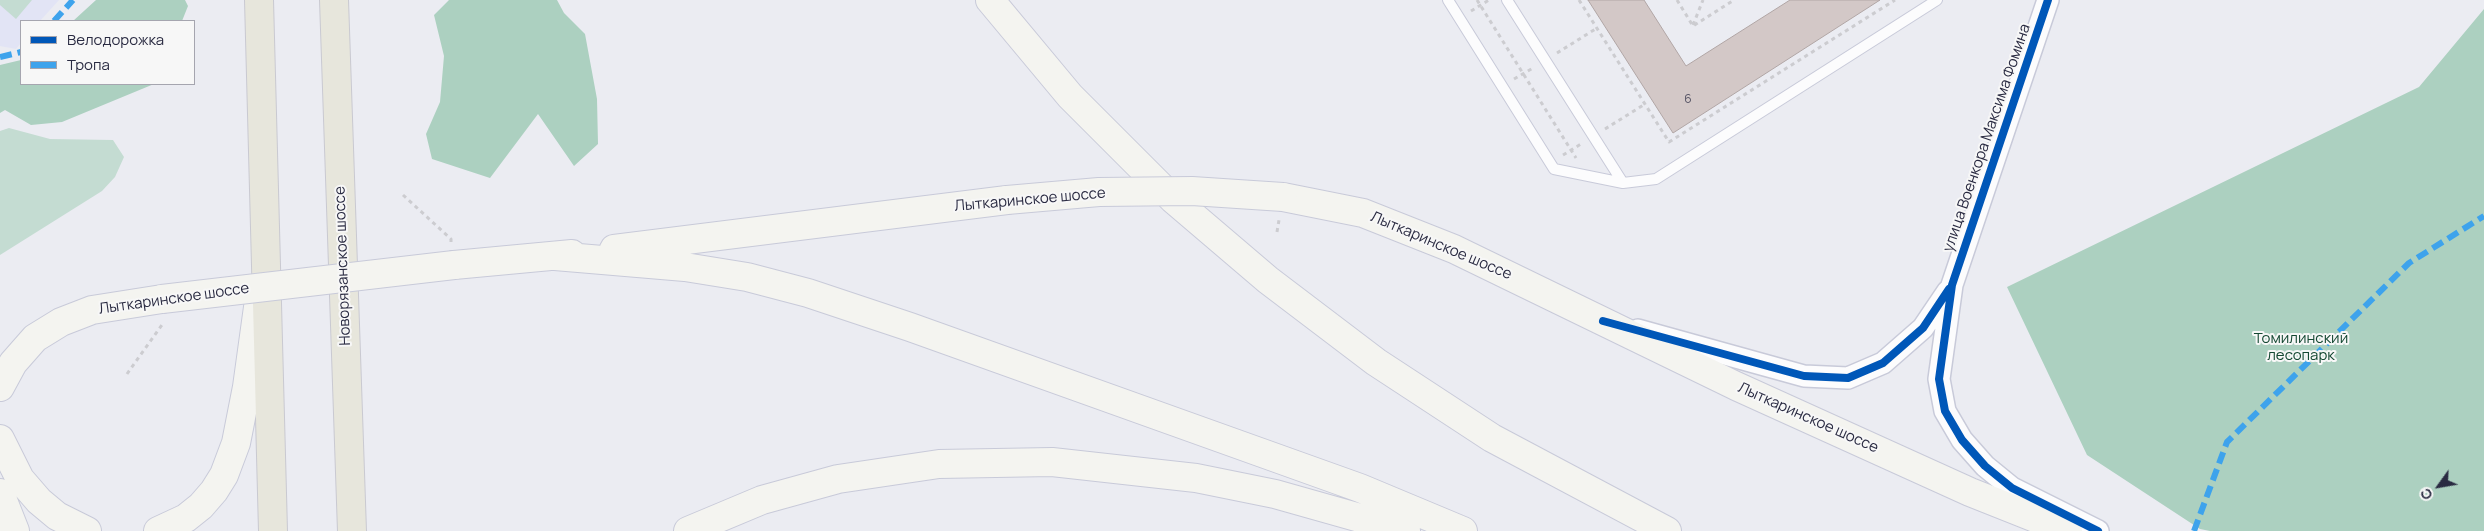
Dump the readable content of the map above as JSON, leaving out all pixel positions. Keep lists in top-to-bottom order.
{
  "streets": {
    "highway": ["Новорязанское шоссе"],
    "main road": ["Лыткаринское шоссе"],
    "street": ["улица Военкора Максима Фомина"]
  },
  "crossings": [
    ["улица Военкора Максима Фомина", "Лыткаринское шоссе"]
  ],
  "parks": ["Томилинский лесопарк"],
  "house_numbers": ["6"],
  "legend": ["Велодорожка", "Тропа"],
  "north": "bottom left"
}
